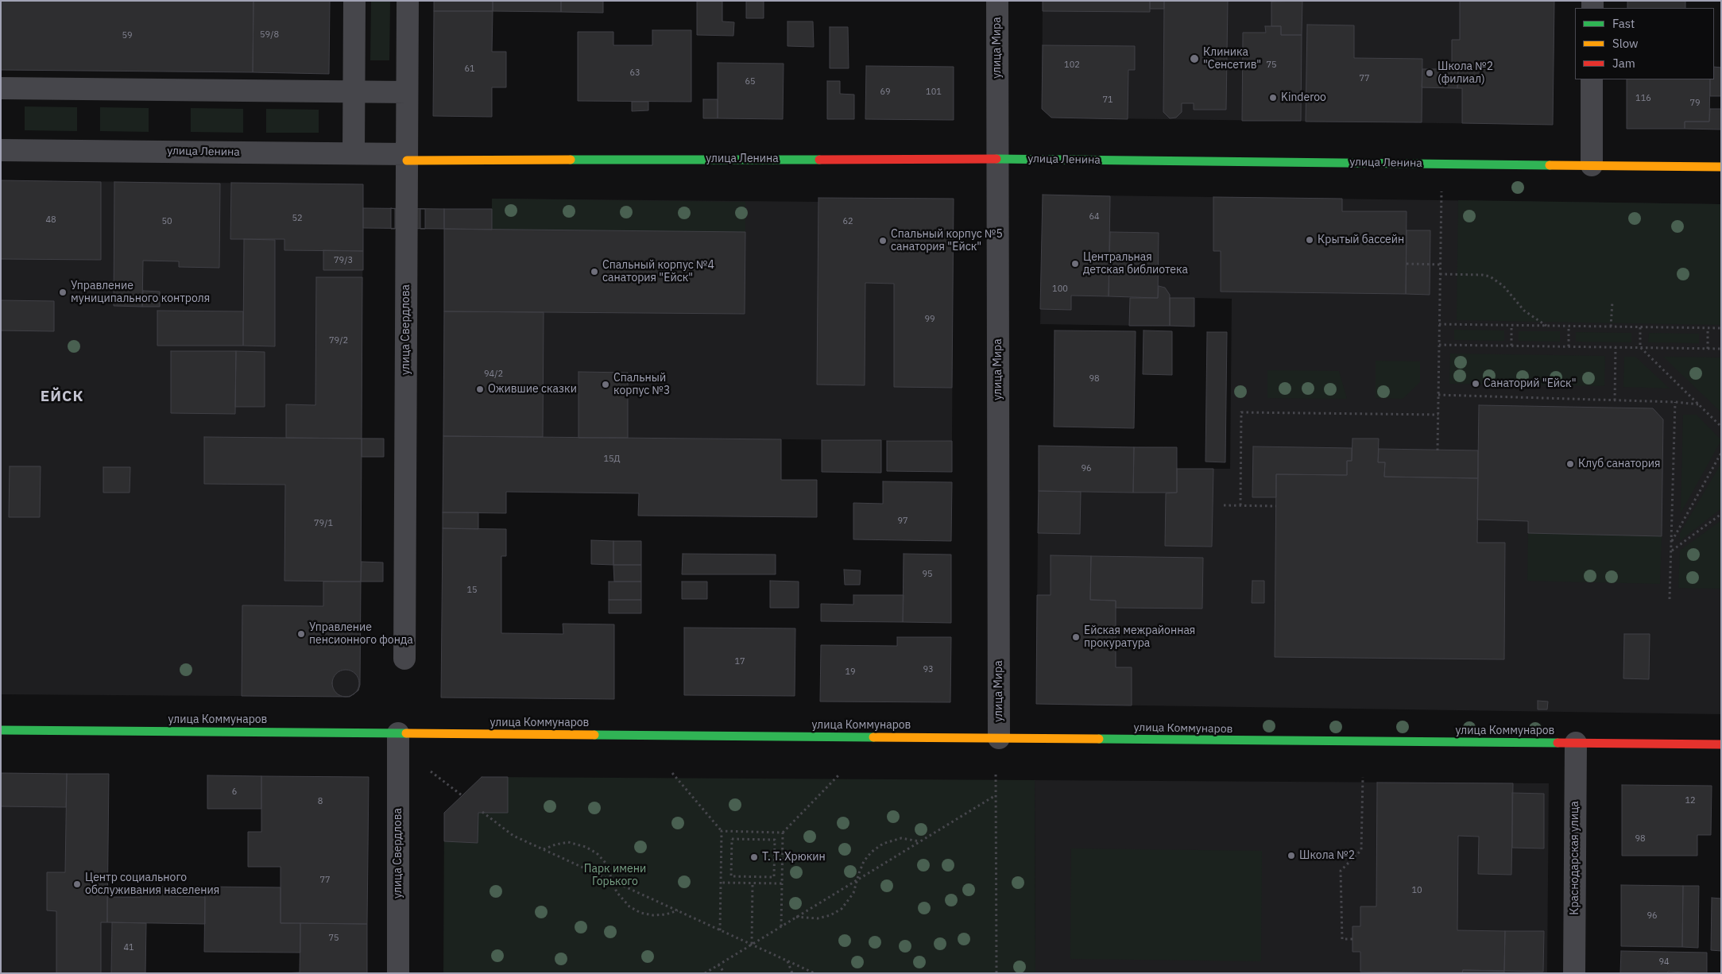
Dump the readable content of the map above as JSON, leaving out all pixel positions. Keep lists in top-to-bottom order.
{
  "streets": {
    "street": [
      "улица Мира",
      "улица Ленина",
      "улица Свердлова",
      "улица Коммунаров",
      "Краснодарская улица"
    ]
  },
  "crossings": [
    ["улица Мира", "улица Ленина"],
    ["улица Мира", "улица Коммунаров"],
    ["улица Ленина", "улица Свердлова"],
    ["улица Свердлова", "улица Коммунаров"],
    ["улица Коммунаров", "Краснодарская улица"]
  ],
  "districts": ["ЕЙСК"],
  "parks": ["Парк имени Горького"],
  "places": [
    "Клиника \"Сенсетив\"",
    "Школа №2 (филиал)",
    "Kinderoo",
    "Крытый бассейн",
    "Спальный корпус №5 санатория \"Ейск\"",
    "Центральная детская библиотека",
    "Спальный корпус №4 санатория \"Ейск\"",
    "Управление муниципального контроля",
    "Санаторий \"Ейск\"",
    "Спальный корпус №3",
    "Ожившие сказки",
    "Клуб санатория",
    "Управление пенсионного фонда",
    "Ейская межрайонная прокуратура",
    "Школа №2",
    "Т. Т. Хрюкин",
    "Центр социального обслуживания населения"
  ],
  "house_numbers": [
    "59/8",
    "59",
    "102",
    "75",
    "61",
    "63",
    "77",
    "65",
    "69",
    "101",
    "116",
    "71",
    "79",
    "64",
    "52",
    "48",
    "50",
    "62",
    "79/3",
    "100",
    "99",
    "79/2",
    "94/2",
    "98",
    "15Д",
    "96",
    "97",
    "79/1",
    "95",
    "15",
    "17",
    "93",
    "19",
    "6",
    "12",
    "8",
    "98",
    "77",
    "10",
    "96",
    "75",
    "41",
    "94"
  ],
  "legend": ["Fast", "Slow", "Jam"]
}
